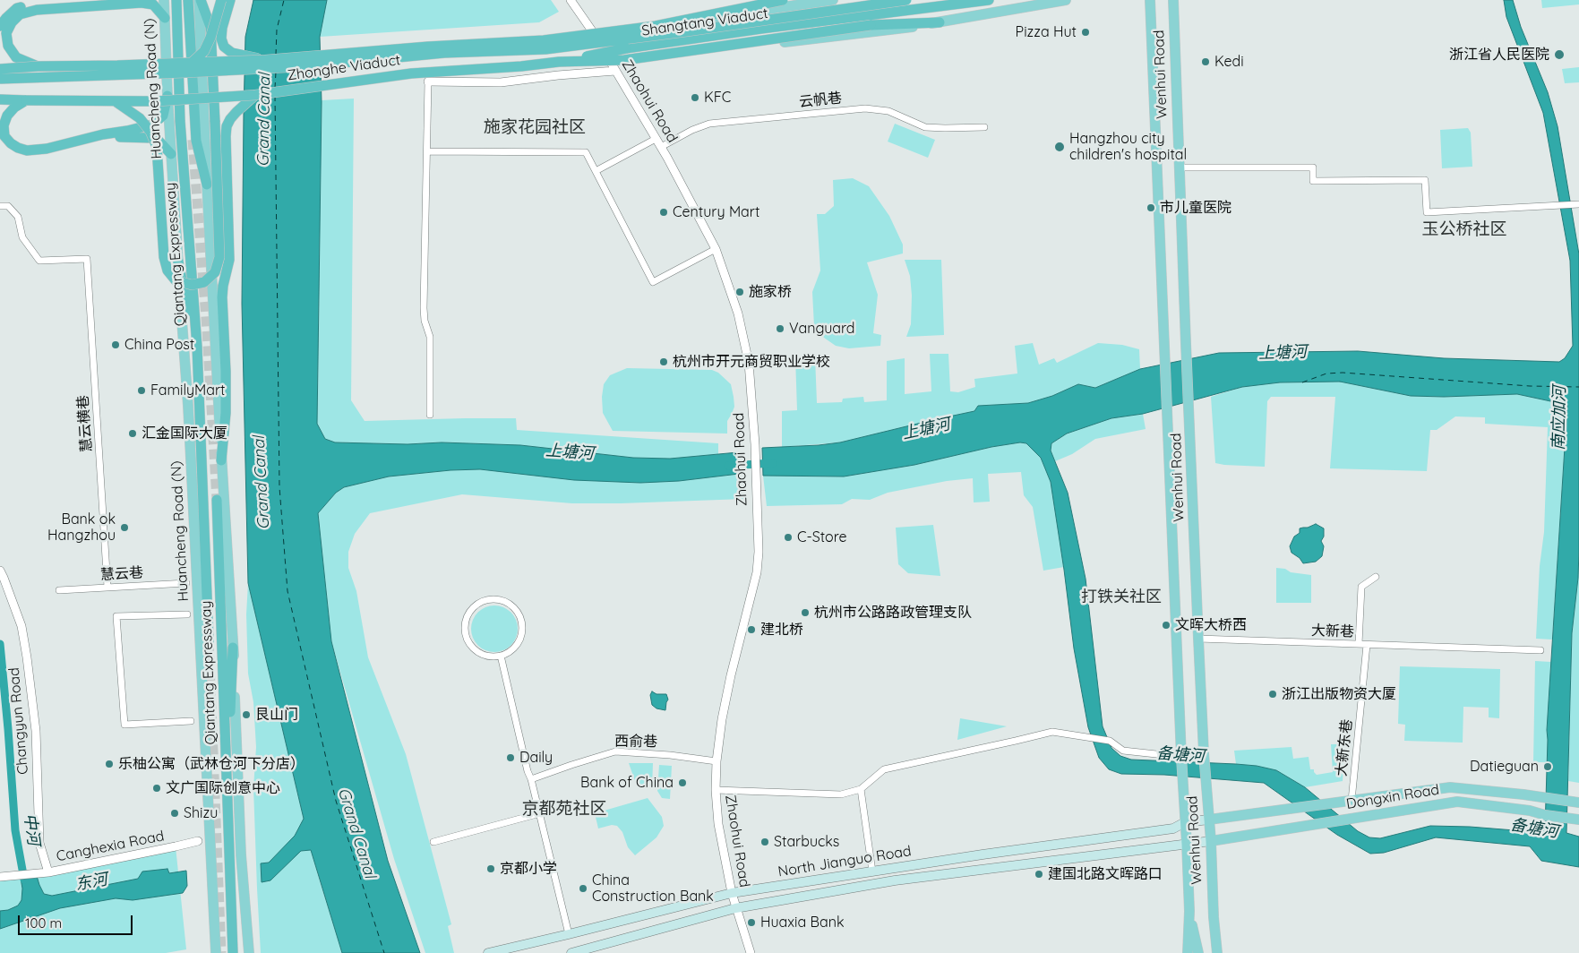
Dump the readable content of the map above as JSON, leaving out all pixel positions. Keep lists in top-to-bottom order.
{
  "streets": {
    "highway": ["Shangtang Viaduct", "Zhonghe Viaduct", "Qiantang Expressway"],
    "main road": [
      "Wenhui Road",
      "Huancheng Road (N)",
      "Dongxin Road",
      "North Jianguo Road"
    ],
    "street": [
      "云帆巷",
      "Zhaohui Road",
      "慧云横巷",
      "慧云巷",
      "大新巷",
      "Changyun Road",
      "西俞巷",
      "大新东巷",
      "Canghexia Road"
    ]
  },
  "crossings": [
    ["Shangtang Viaduct", "Zhonghe Viaduct"],
    ["Wenhui Road", "大新巷"],
    ["Wenhui Road", "Dongxin Road"],
    ["Wenhui Road", "North Jianguo Road"],
    ["云帆巷", "Zhaohui Road"],
    ["Zhaohui Road", "西俞巷"],
    ["Zhaohui Road", "North Jianguo Road"],
    ["慧云横巷", "慧云巷"],
    ["大新巷", "大新东巷"],
    ["Changyun Road", "Canghexia Road"],
    ["大新东巷", "Dongxin Road"],
    ["Dongxin Road", "North Jianguo Road"]
  ],
  "districts": [
    "施家花园社区",
    "玉公桥社区",
    "打铁关社区",
    "京都苑社区"
  ],
  "water": [
    "Grand Canal",
    "上塘河",
    "南应加河",
    "备塘河",
    "中河",
    "东河"
  ],
  "places": [
    "Pizza Hut",
    "浙江省人民医院",
    "Kedi",
    "KFC",
    "Hangzhou city children's hospital",
    "市儿童医院",
    "Century Mart",
    "施家桥",
    "Vanguard",
    "China Post",
    "杭州市开元商贸职业学校",
    "FamilyMart",
    "汇金国际大厦",
    "Bank ok Hangzhou",
    "C-Store",
    "杭州市公路路政管理支队",
    "文晖大桥西",
    "建北桥",
    "浙江出版物资大厦",
    "艮山门",
    "Daily",
    "乐柚公寓（武林仓河下分店）",
    "Datieguan",
    "Bank of China",
    "文广国际创意中心",
    "Shizu",
    "Starbucks",
    "京都小学",
    "建国北路文晖路口",
    "China Construction Bank",
    "Huaxia Bank"
  ],
  "scale_bar": "100 m"
}
